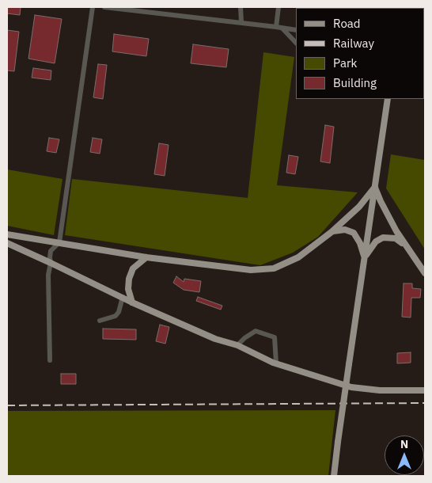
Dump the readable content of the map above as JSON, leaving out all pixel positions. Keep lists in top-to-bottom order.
{
  "legend": [
    "Road",
    "Railway",
    "Park",
    "Building"
  ],
  "north": "top"
}
